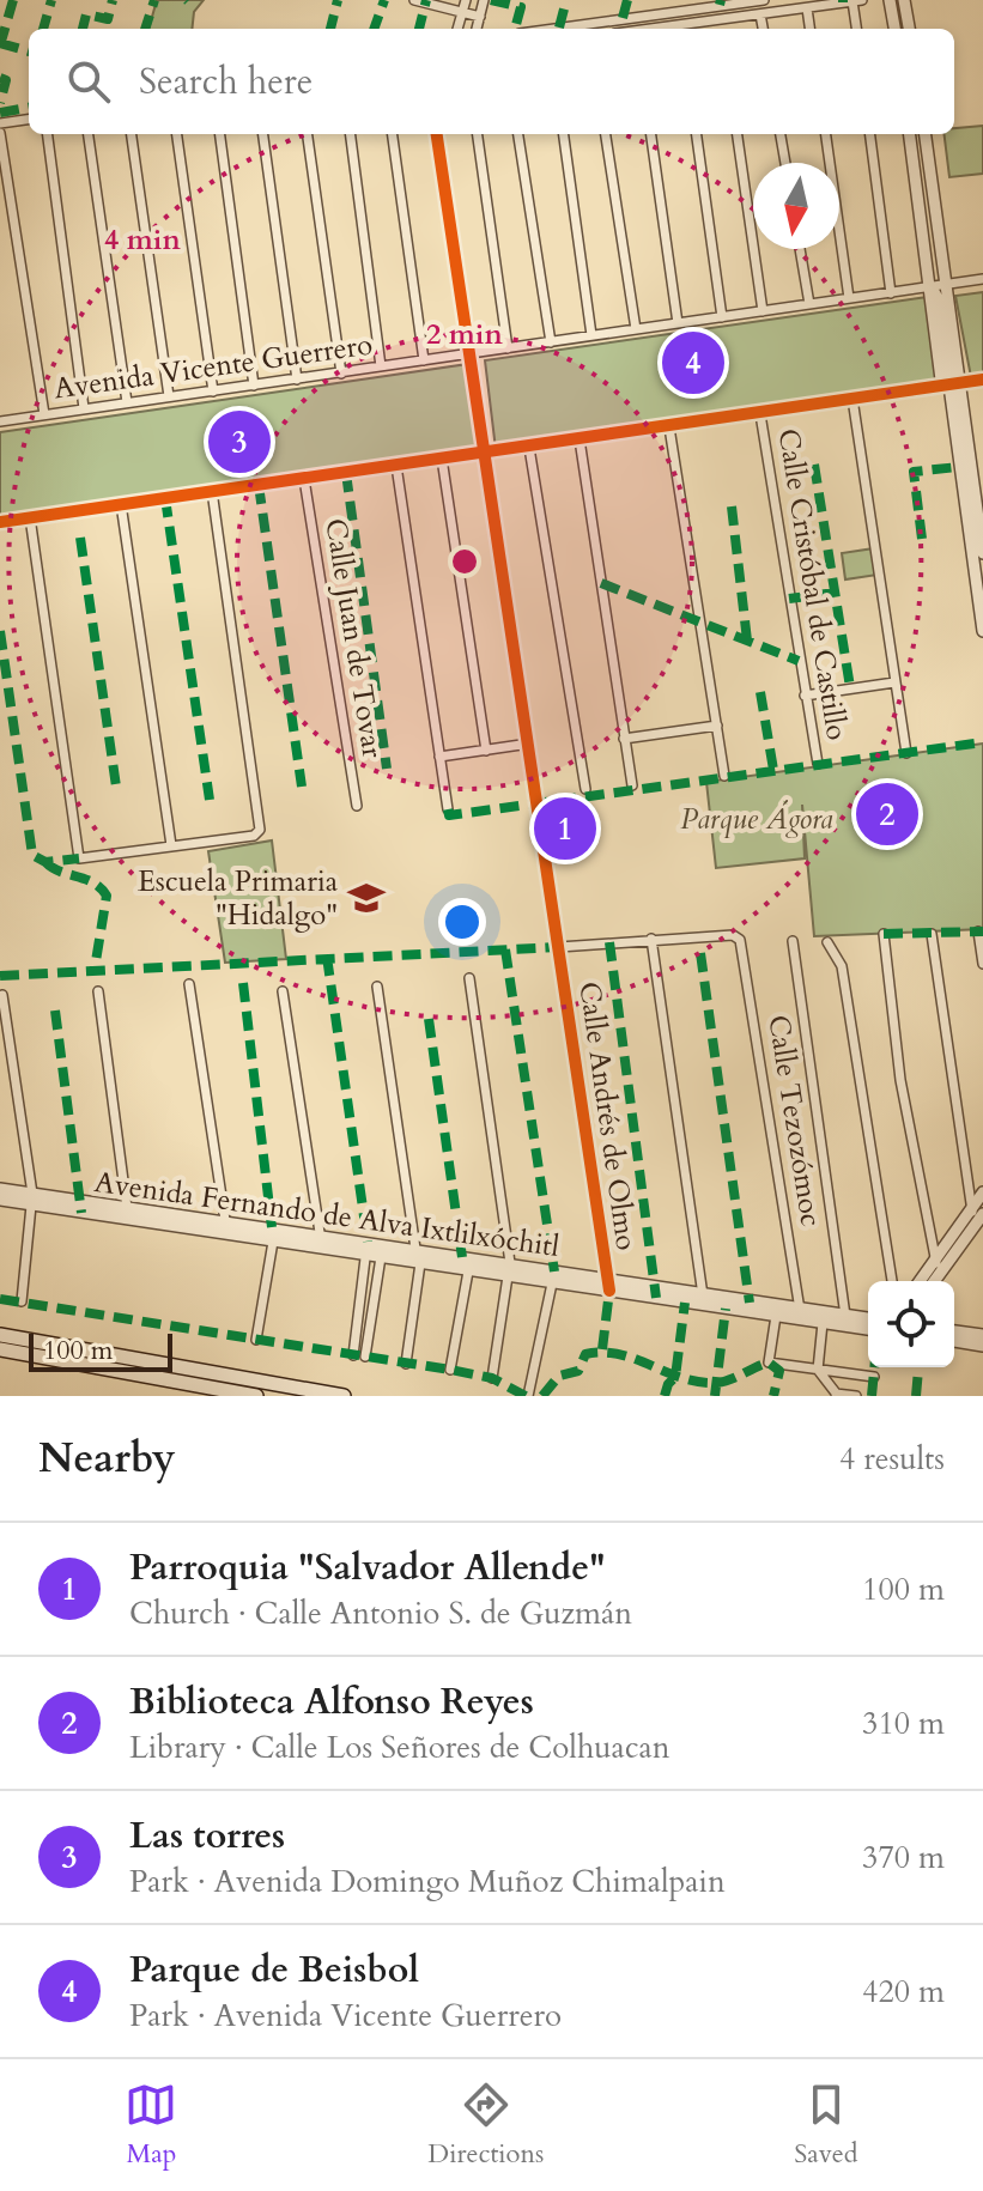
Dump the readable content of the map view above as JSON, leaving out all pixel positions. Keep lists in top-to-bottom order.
{
  "streets": {
    "street": [
      "Avenida Vicente Guerrero",
      "Calle Cristóbal de Castillo",
      "Calle Juan de Tovar",
      "Calle Andrés de Olmo",
      "Calle Tezozómoc",
      "Avenida Fernando de Alva Ixtlilxóchitl"
    ]
  },
  "crossings": [
    ["Calle Andrés de Olmo", "Avenida Fernando de Alva Ixtlilxóchitl"],
    ["Calle Tezozómoc", "Avenida Fernando de Alva Ixtlilxóchitl"]
  ],
  "parks": ["Parque Ágora"],
  "places": {
    "school or university": ["Escuela Primaria \"Hidalgo\""]
  },
  "scale_bar": "100 m",
  "north": "bottom",
  "page": {
    "search": "Search here",
    "pins": [
      "4",
      "3",
      "2",
      "1"
    ],
    "scale": "100 m",
    "heading": ["Nearby", "4 results"],
    "list": [
      {
        "mark": "1",
        "name": "Parroquia \"Salvador Allende\"",
        "note": "Church · Calle Antonio S. de Guzmán",
        "value": "100 m"
      },
      {
        "mark": "2",
        "name": "Biblioteca Alfonso Reyes",
        "note": "Library · Calle Los Señores de Colhuacan",
        "value": "310 m"
      },
      {
        "mark": "3",
        "name": "Las torres",
        "note": "Park · Avenida Domingo Muñoz Chimalpain",
        "value": "370 m"
      },
      {
        "mark": "4",
        "name": "Parque de Beisbol",
        "note": "Park · Avenida Vicente Guerrero",
        "value": "420 m"
      }
    ],
    "nav": ["Map", "Directions", "Saved"]
  },
  "rings": ["4 min", "2 min"]
}
